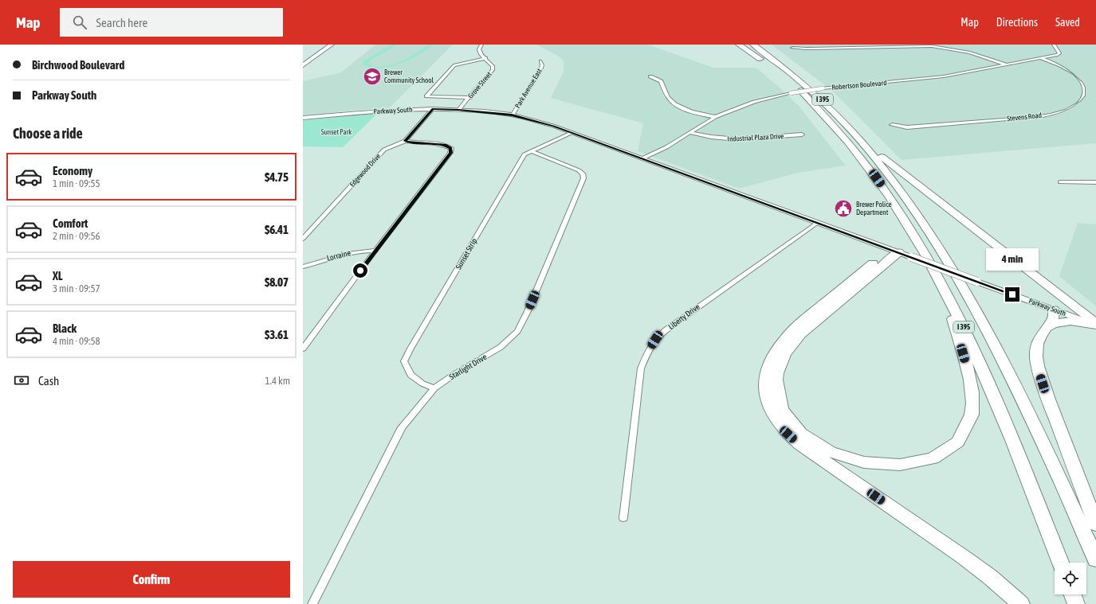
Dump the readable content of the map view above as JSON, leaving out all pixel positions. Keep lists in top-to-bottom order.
{
  "streets": {
    "highway": ["I 395"],
    "main road": ["Parkway South"],
    "street": [
      "Grove Street",
      "Robertson Boulevard",
      "Park Avenue East",
      "Stevens Road",
      "Industrial Plaza Drive",
      "Edgewood Drive",
      "Sunset Strip",
      "Lorraine",
      "Liberty Drive",
      "Starlight Drive"
    ]
  },
  "crossings": [
    ["Grove Street", "Parkway South"],
    ["Robertson Boulevard", "Parkway South"],
    ["Robertson Boulevard", "Stevens Road"],
    ["Robertson Boulevard", "Industrial Plaza Drive"],
    ["Park Avenue East", "Parkway South"],
    ["Parkway South", "Edgewood Drive"],
    ["Parkway South", "Sunset Strip"],
    ["Parkway South", "Liberty Drive"],
    ["Sunset Strip", "Starlight Drive"]
  ],
  "parks": ["Sunset Park"],
  "places": {
    "school or university": ["Brewer Community School"],
    "public building": ["Brewer Police Department"]
  },
  "page": {
    "header": "Map",
    "search": "Search here",
    "nav": ["Map", "Directions", "Saved"],
    "banner": ["Birchwood Boulevard", "Parkway South"],
    "heading": "Choose a ride",
    "list": [
      {
        "name": "Economy",
        "note": "1 min · 09:55",
        "value": "$4.75"
      },
      {
        "name": "Comfort",
        "note": "2 min · 09:56",
        "value": "$6.41"
      },
      {
        "name": "XL",
        "note": "3 min · 09:57",
        "value": "$8.07"
      },
      {
        "name": "Black",
        "note": "4 min · 09:58",
        "value": "$3.61"
      }
    ],
    "bubble": "4 min",
    "pay": ["Cash", "1.4 km"],
    "buttons": "Confirm"
  }
}
